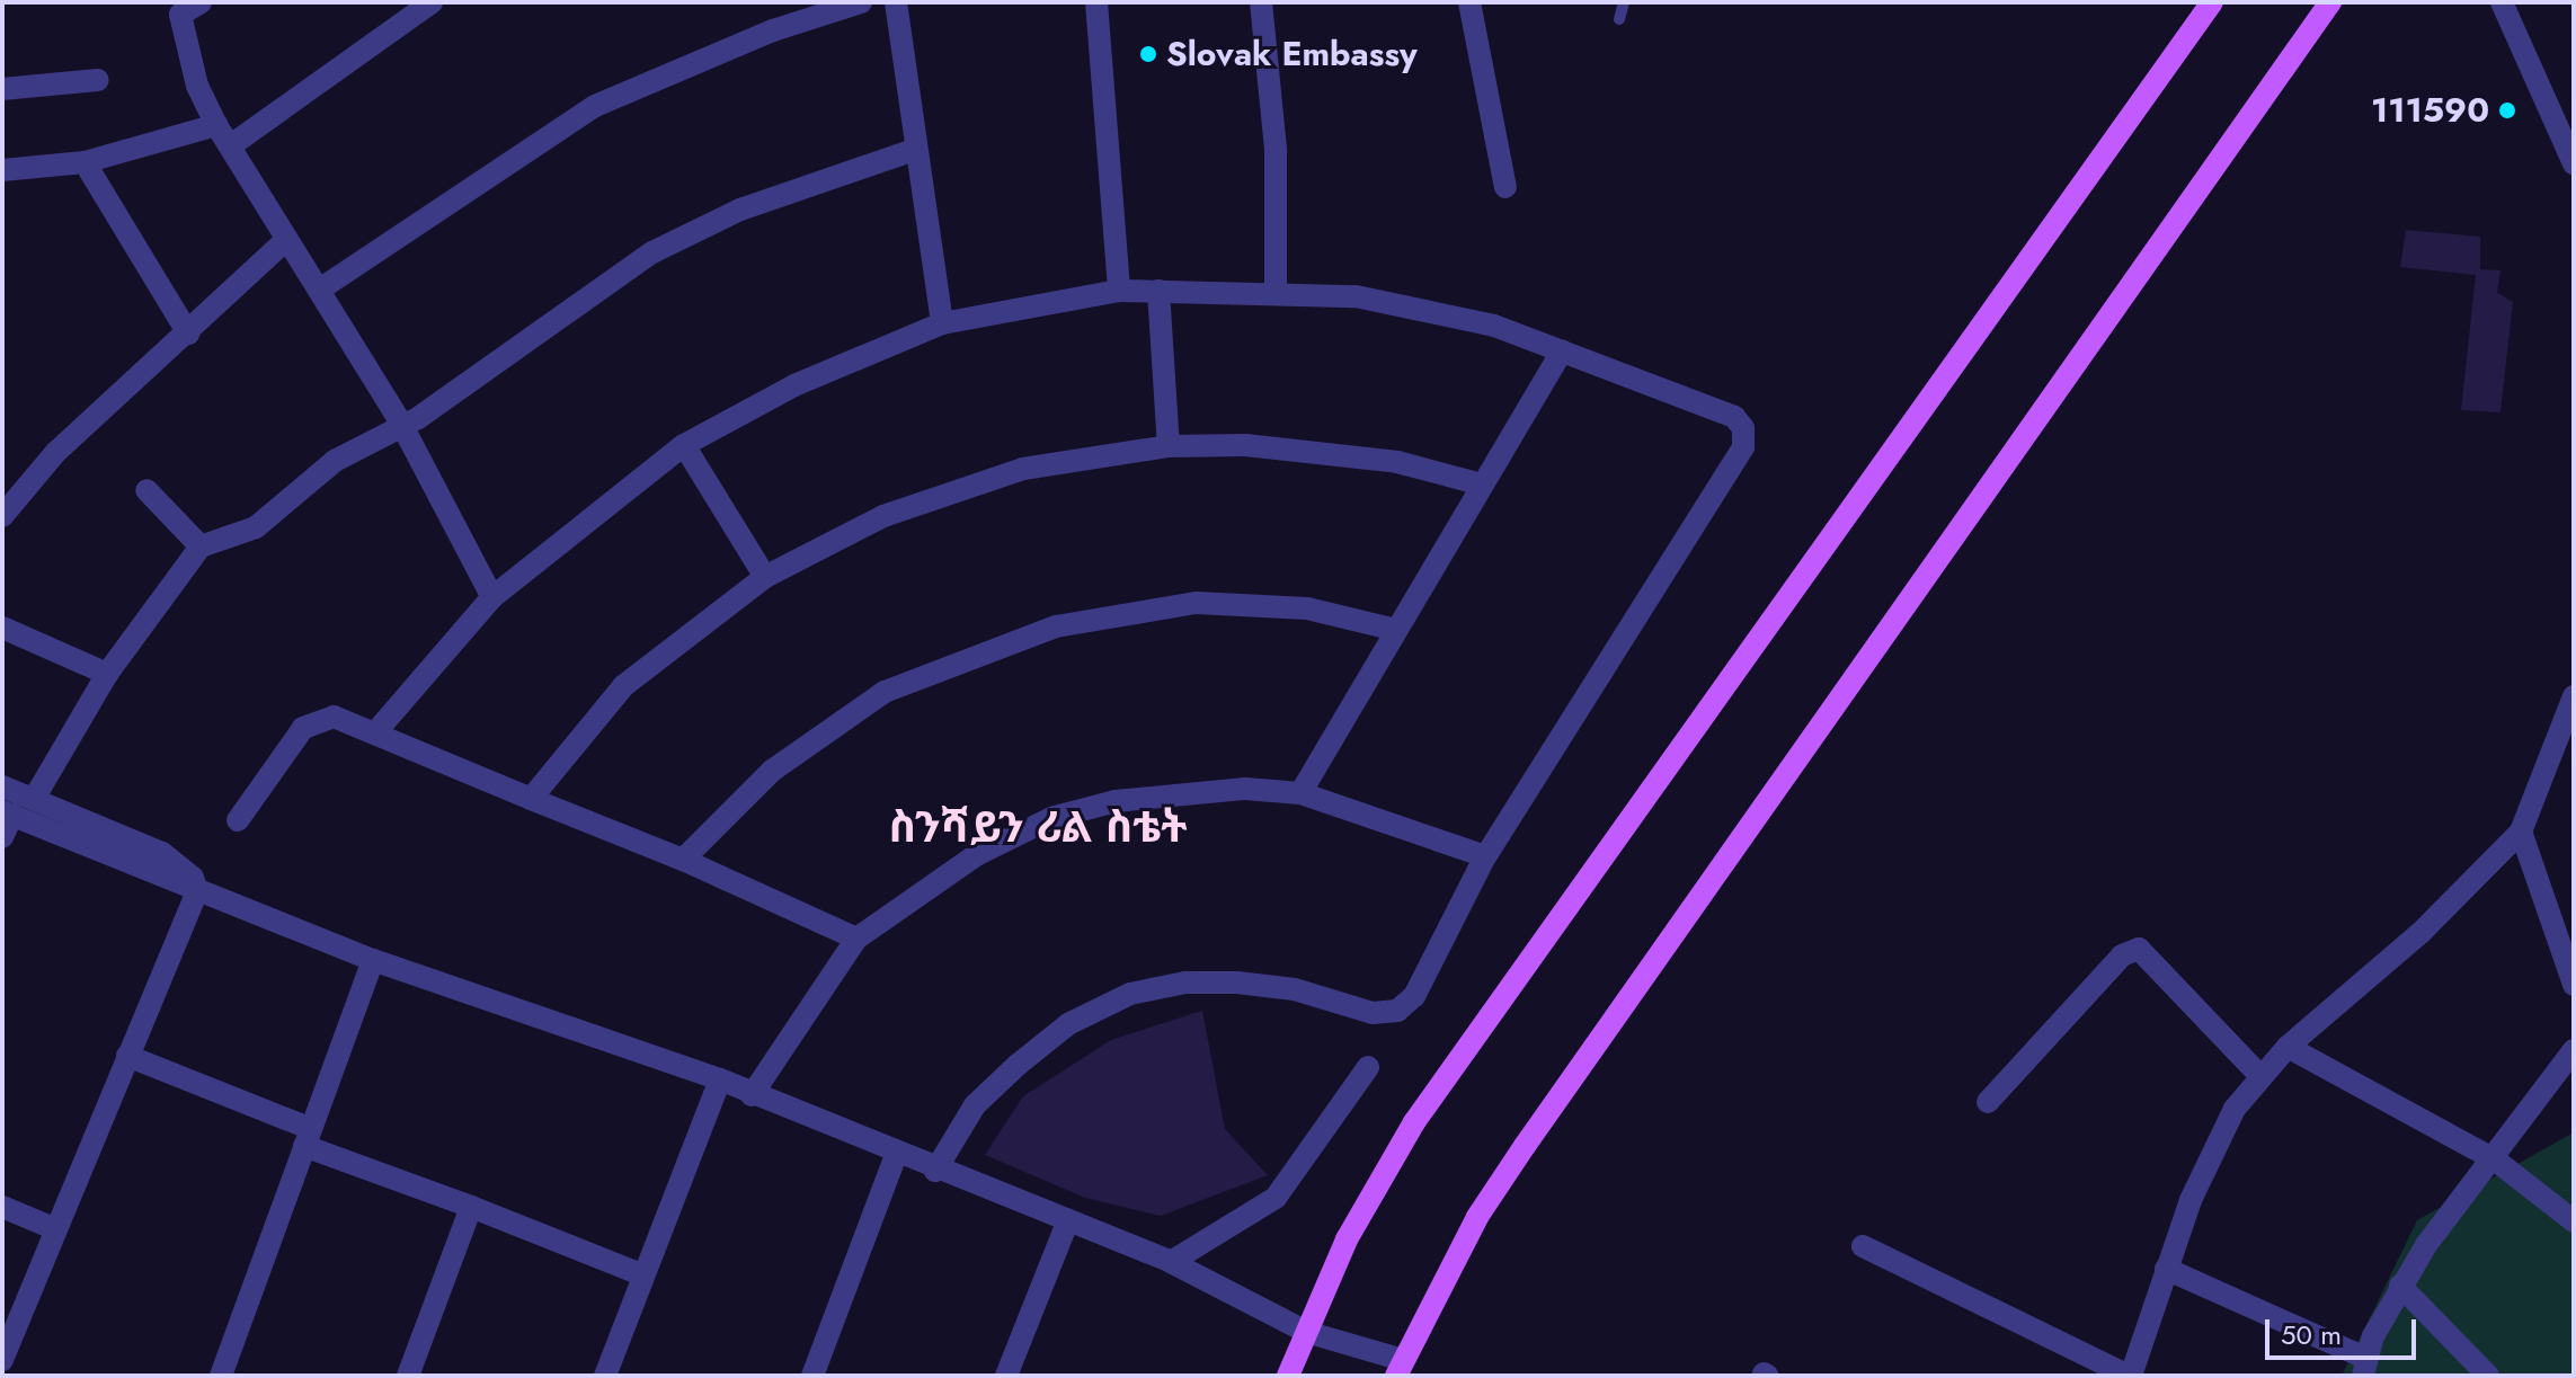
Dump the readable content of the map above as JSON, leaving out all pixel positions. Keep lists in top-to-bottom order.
{
  "districts": ["ስንሻይን ሪል ስቴት"],
  "places": ["Slovak Embassy", "111590"],
  "scale_bar": "50 m"
}
